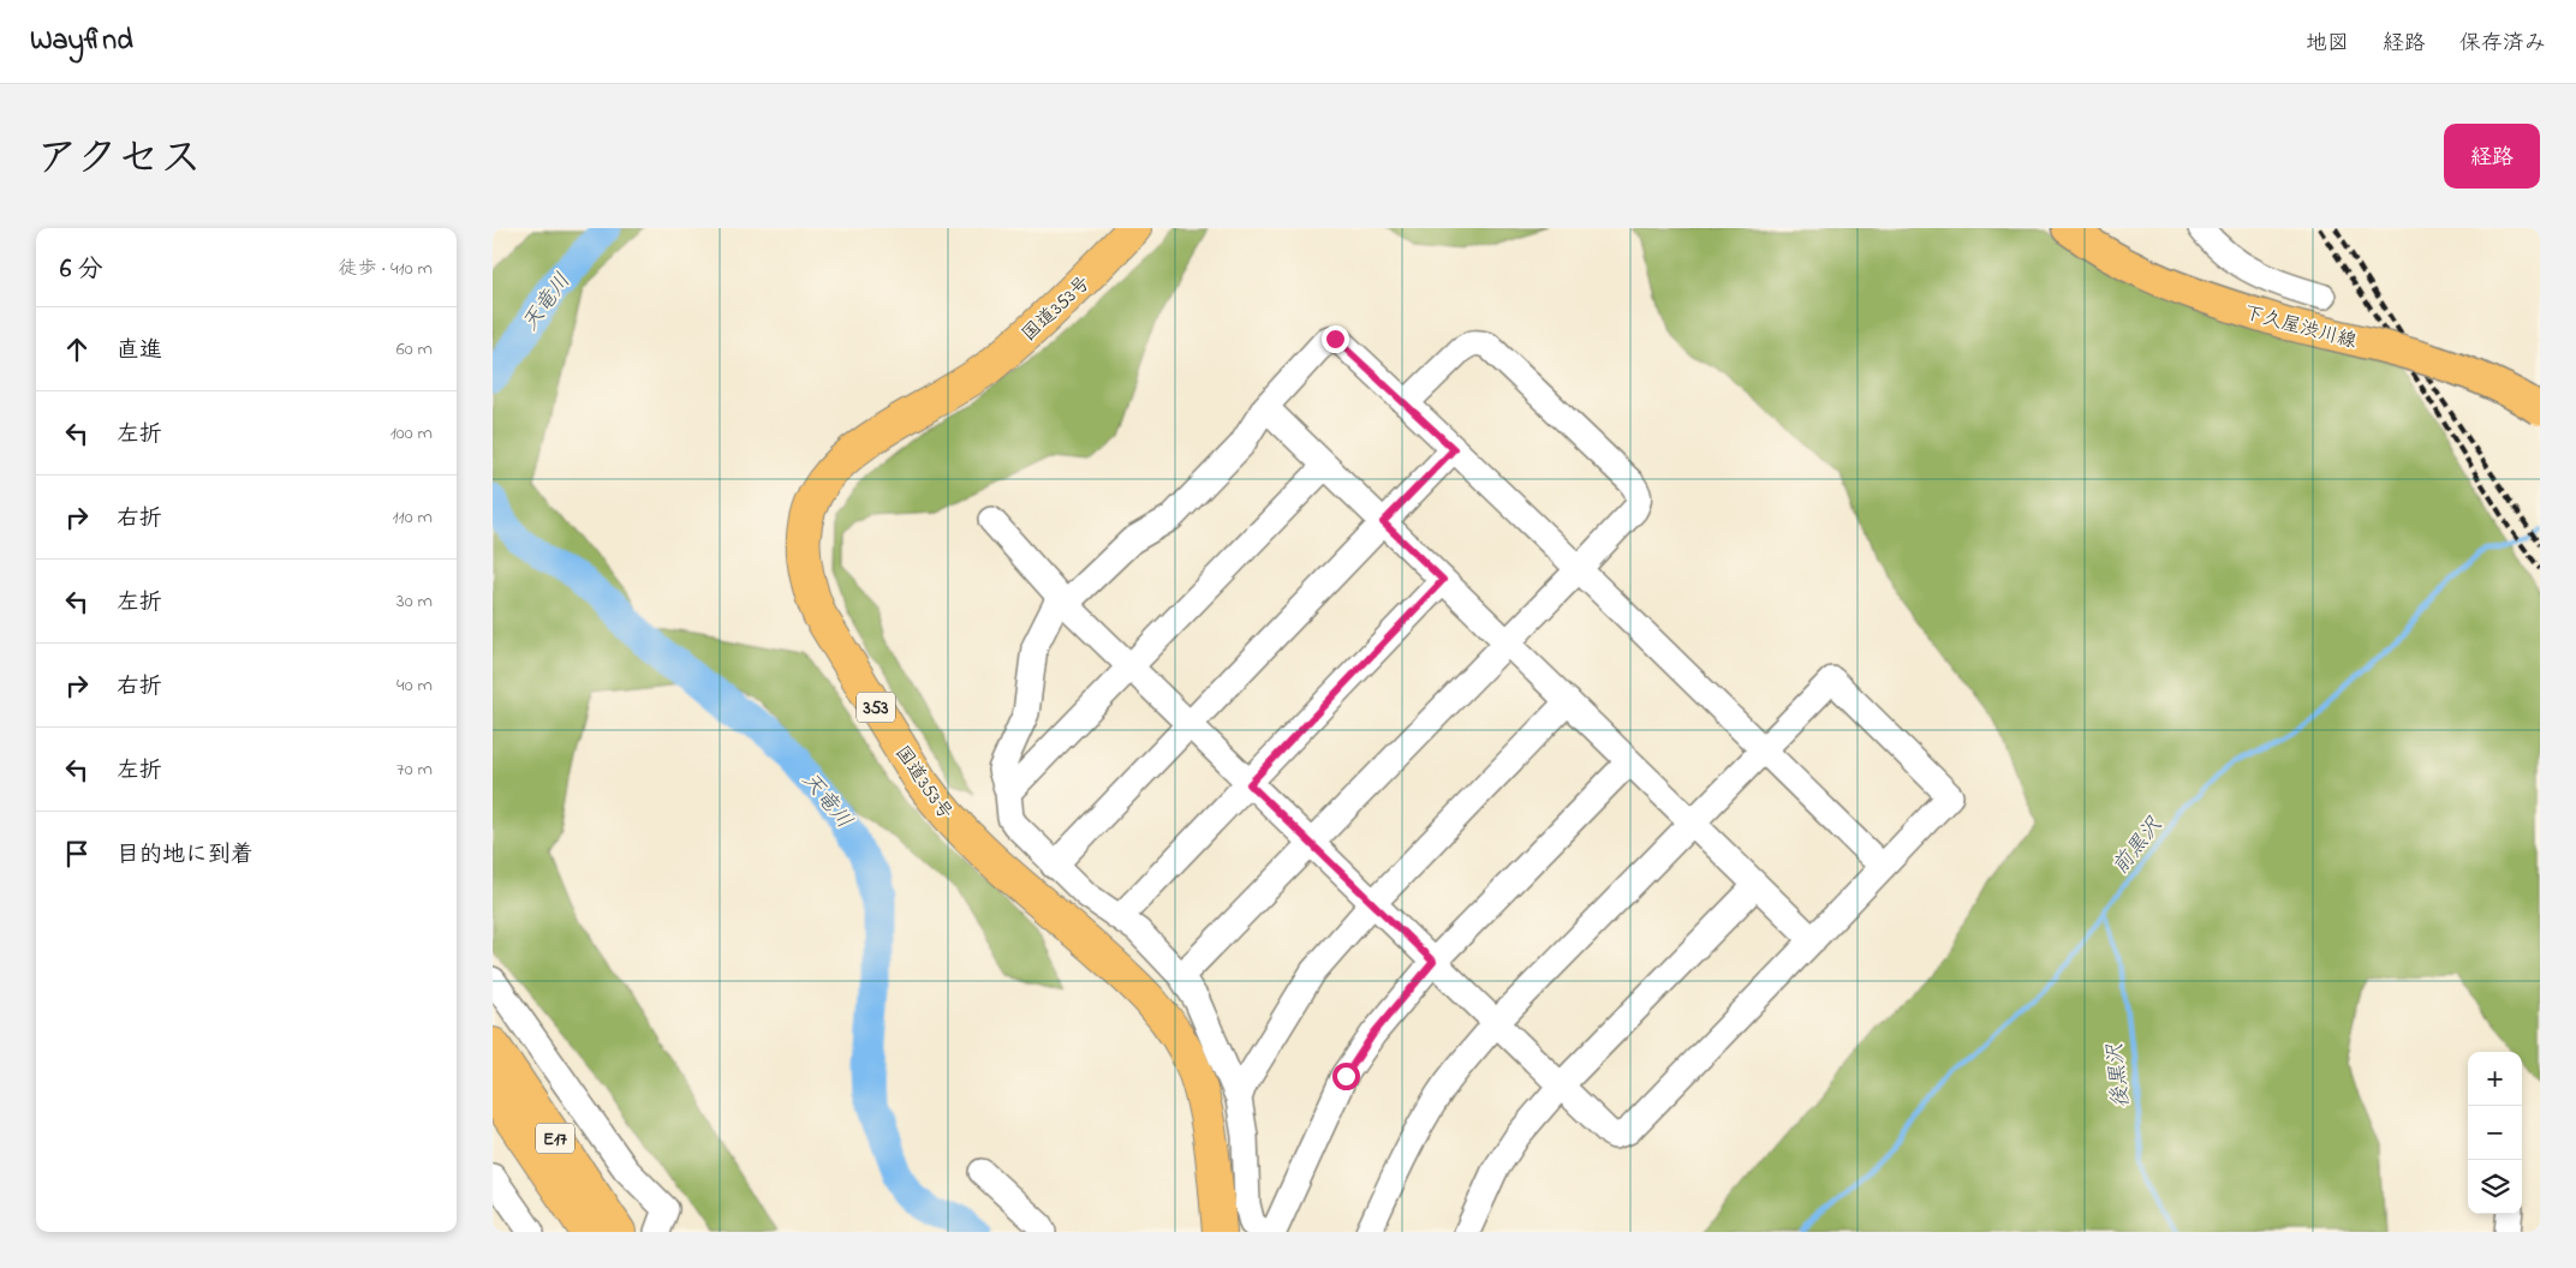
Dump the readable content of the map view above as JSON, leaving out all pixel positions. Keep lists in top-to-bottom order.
{
  "streets": {
    "highway": ["国道353号", "353", "E17"],
    "main road": ["下久屋渋川線"]
  },
  "water": ["天竜川", "前黒沢", "後黒沢"],
  "page": {
    "header": "Wayfind",
    "nav": ["地図", "経路", "保存済み"],
    "title": "アクセス",
    "buttons": "経路",
    "heading": ["6 分", "徒歩 · 410 m"],
    "list": [
      ["直進", "60 m"],
      ["左折", "100 m"],
      ["右折", "110 m"],
      ["左折", "30 m"],
      ["右折", "40 m"],
      ["左折", "70 m"],
      "目的地に到着"
    ],
    "map_buttons": ["+", "−"]
  }
}
